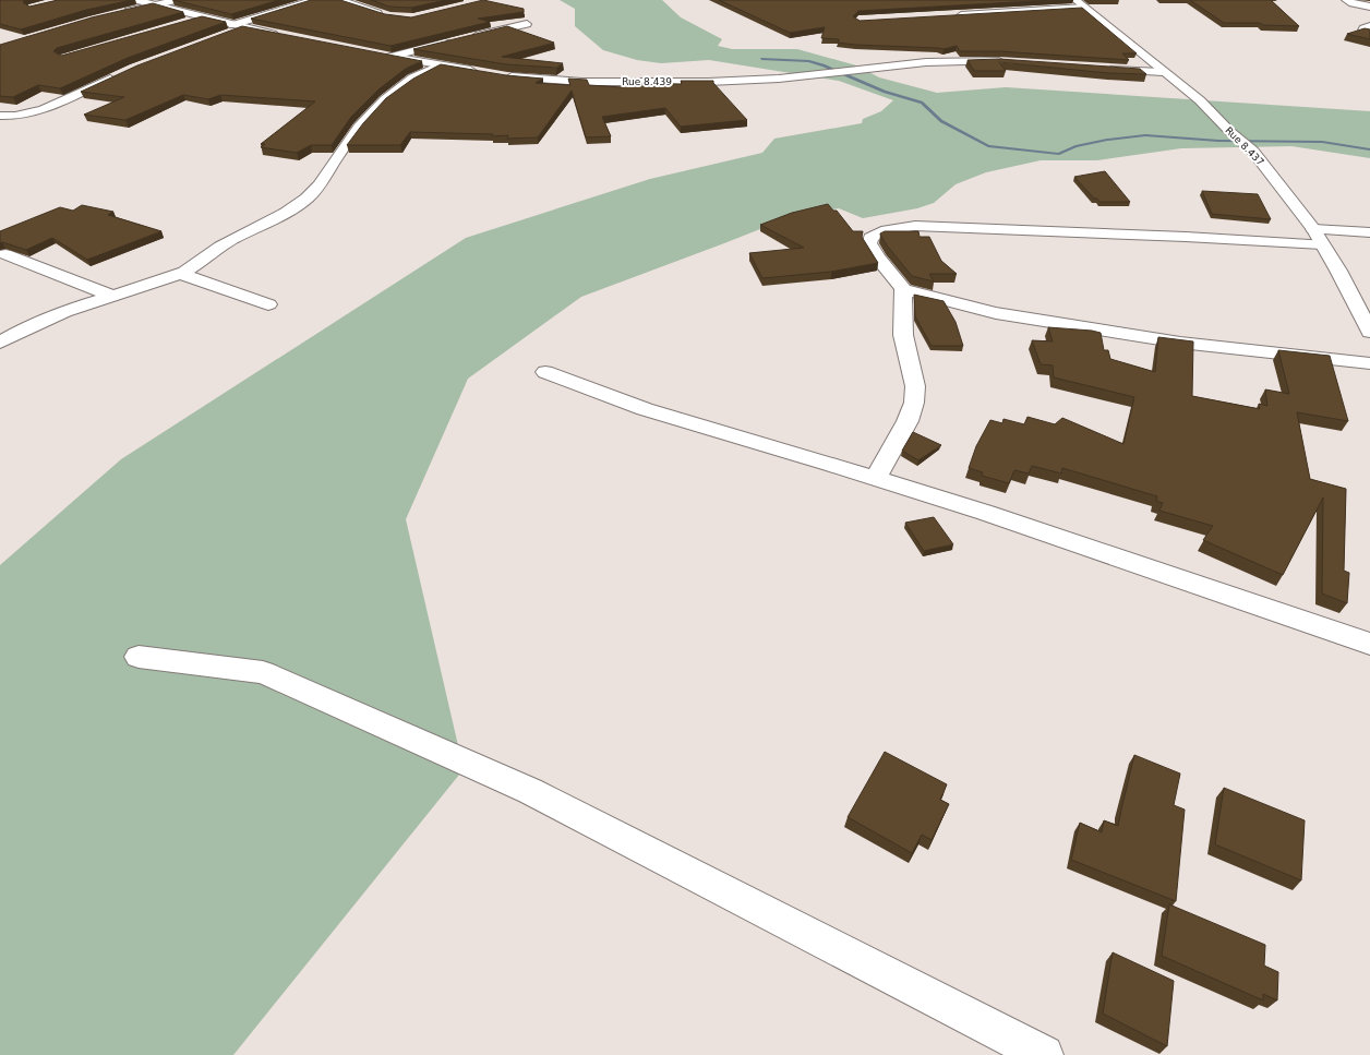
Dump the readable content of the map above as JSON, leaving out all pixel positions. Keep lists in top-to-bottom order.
{
  "streets": {
    "street": ["Rue 8.439", "Rue 8.437"]
  }
}
